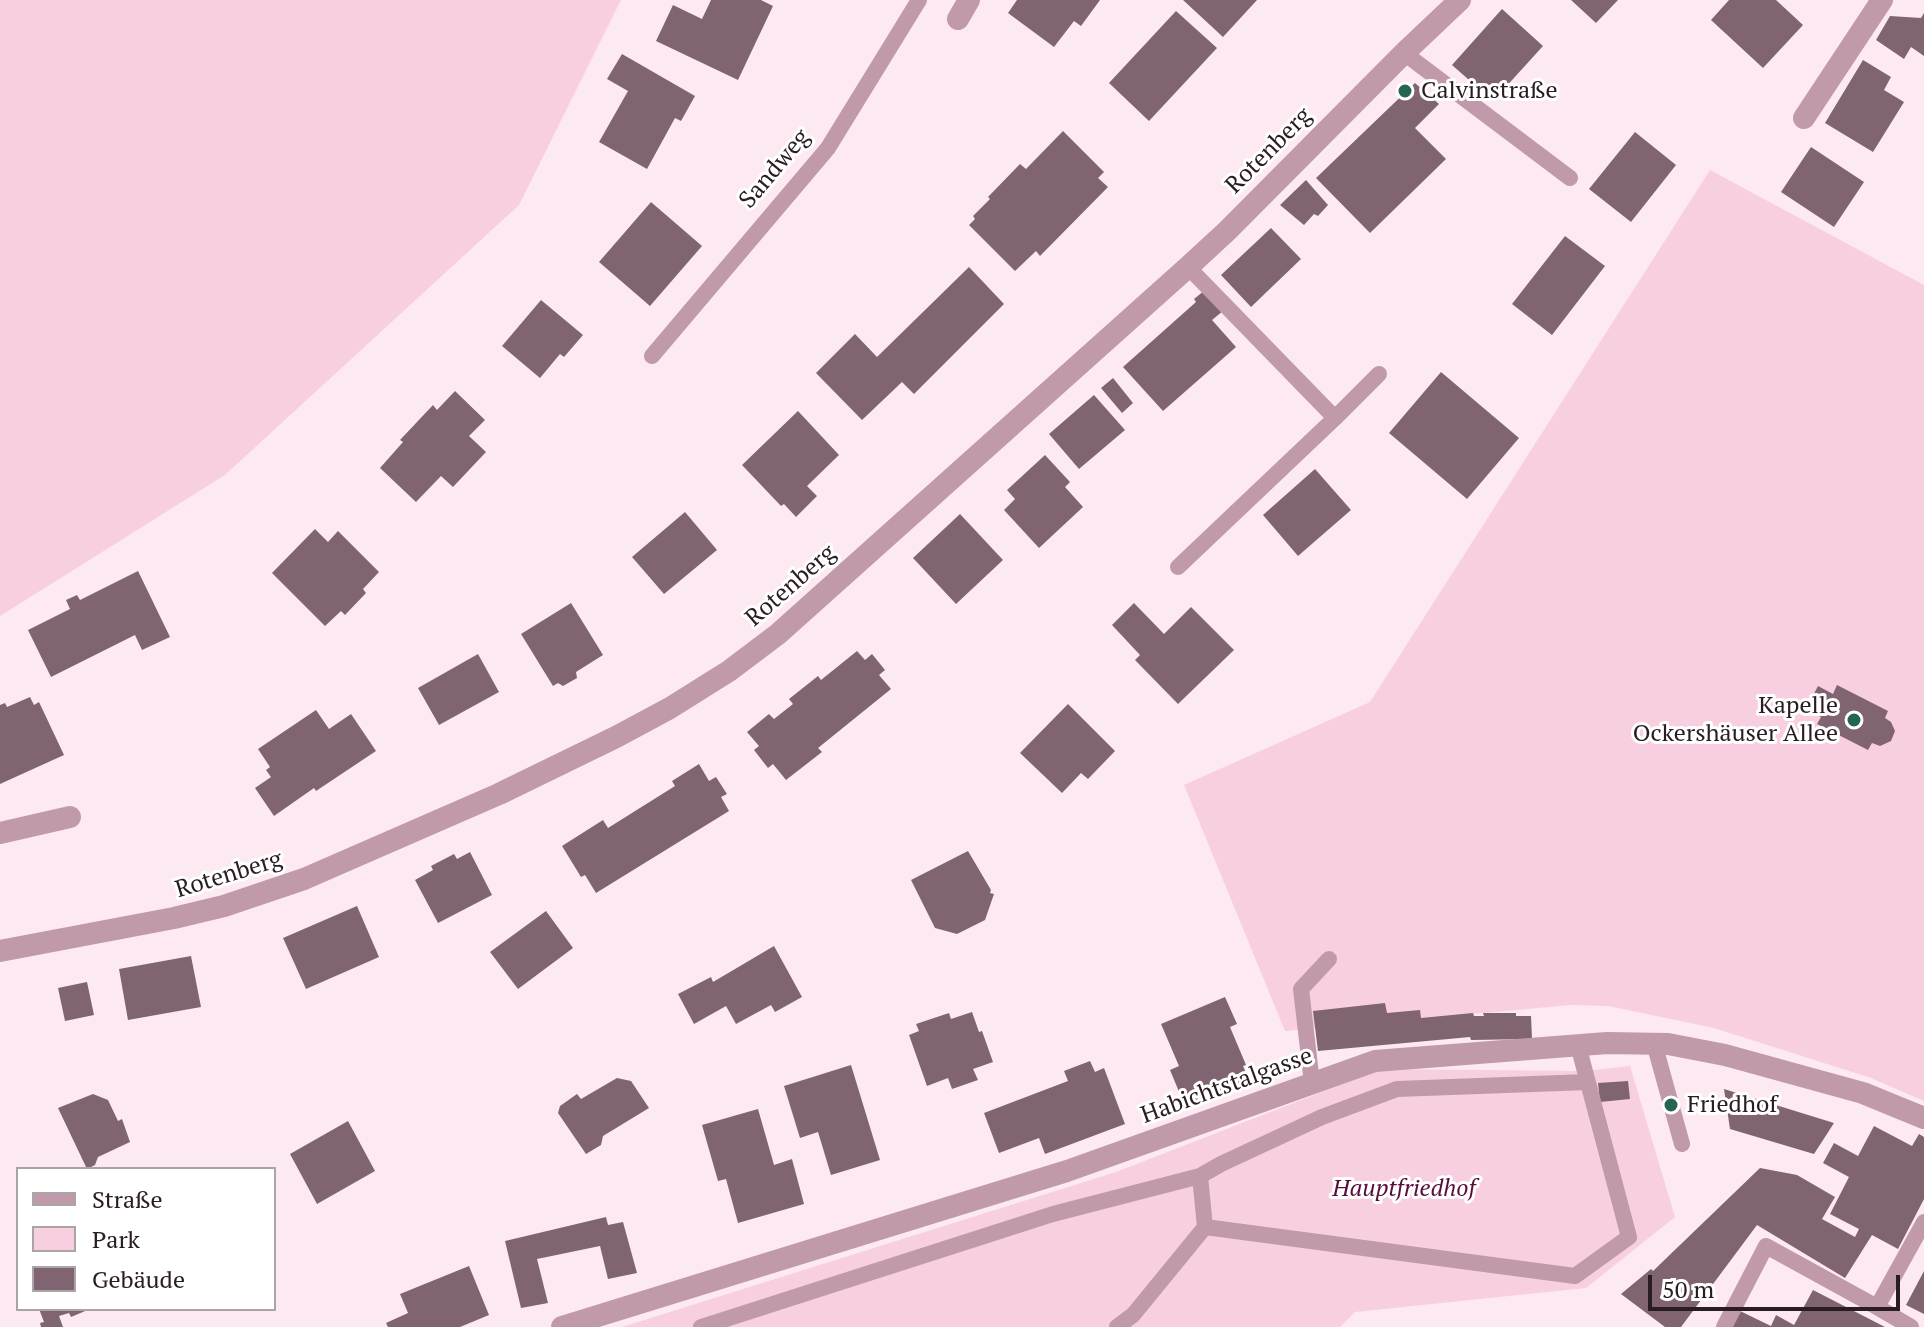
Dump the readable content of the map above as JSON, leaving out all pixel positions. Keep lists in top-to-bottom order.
{
  "streets": {
    "street": ["Rotenberg", "Habichtstalgasse"],
    "lane": ["Sandweg"]
  },
  "parks": ["Hauptfriedhof"],
  "places": ["Calvinstraße", "Kapelle Ockershäuser Allee", "Friedhof"],
  "legend": ["Straße", "Park", "Gebäude"],
  "scale_bar": "50 m"
}
